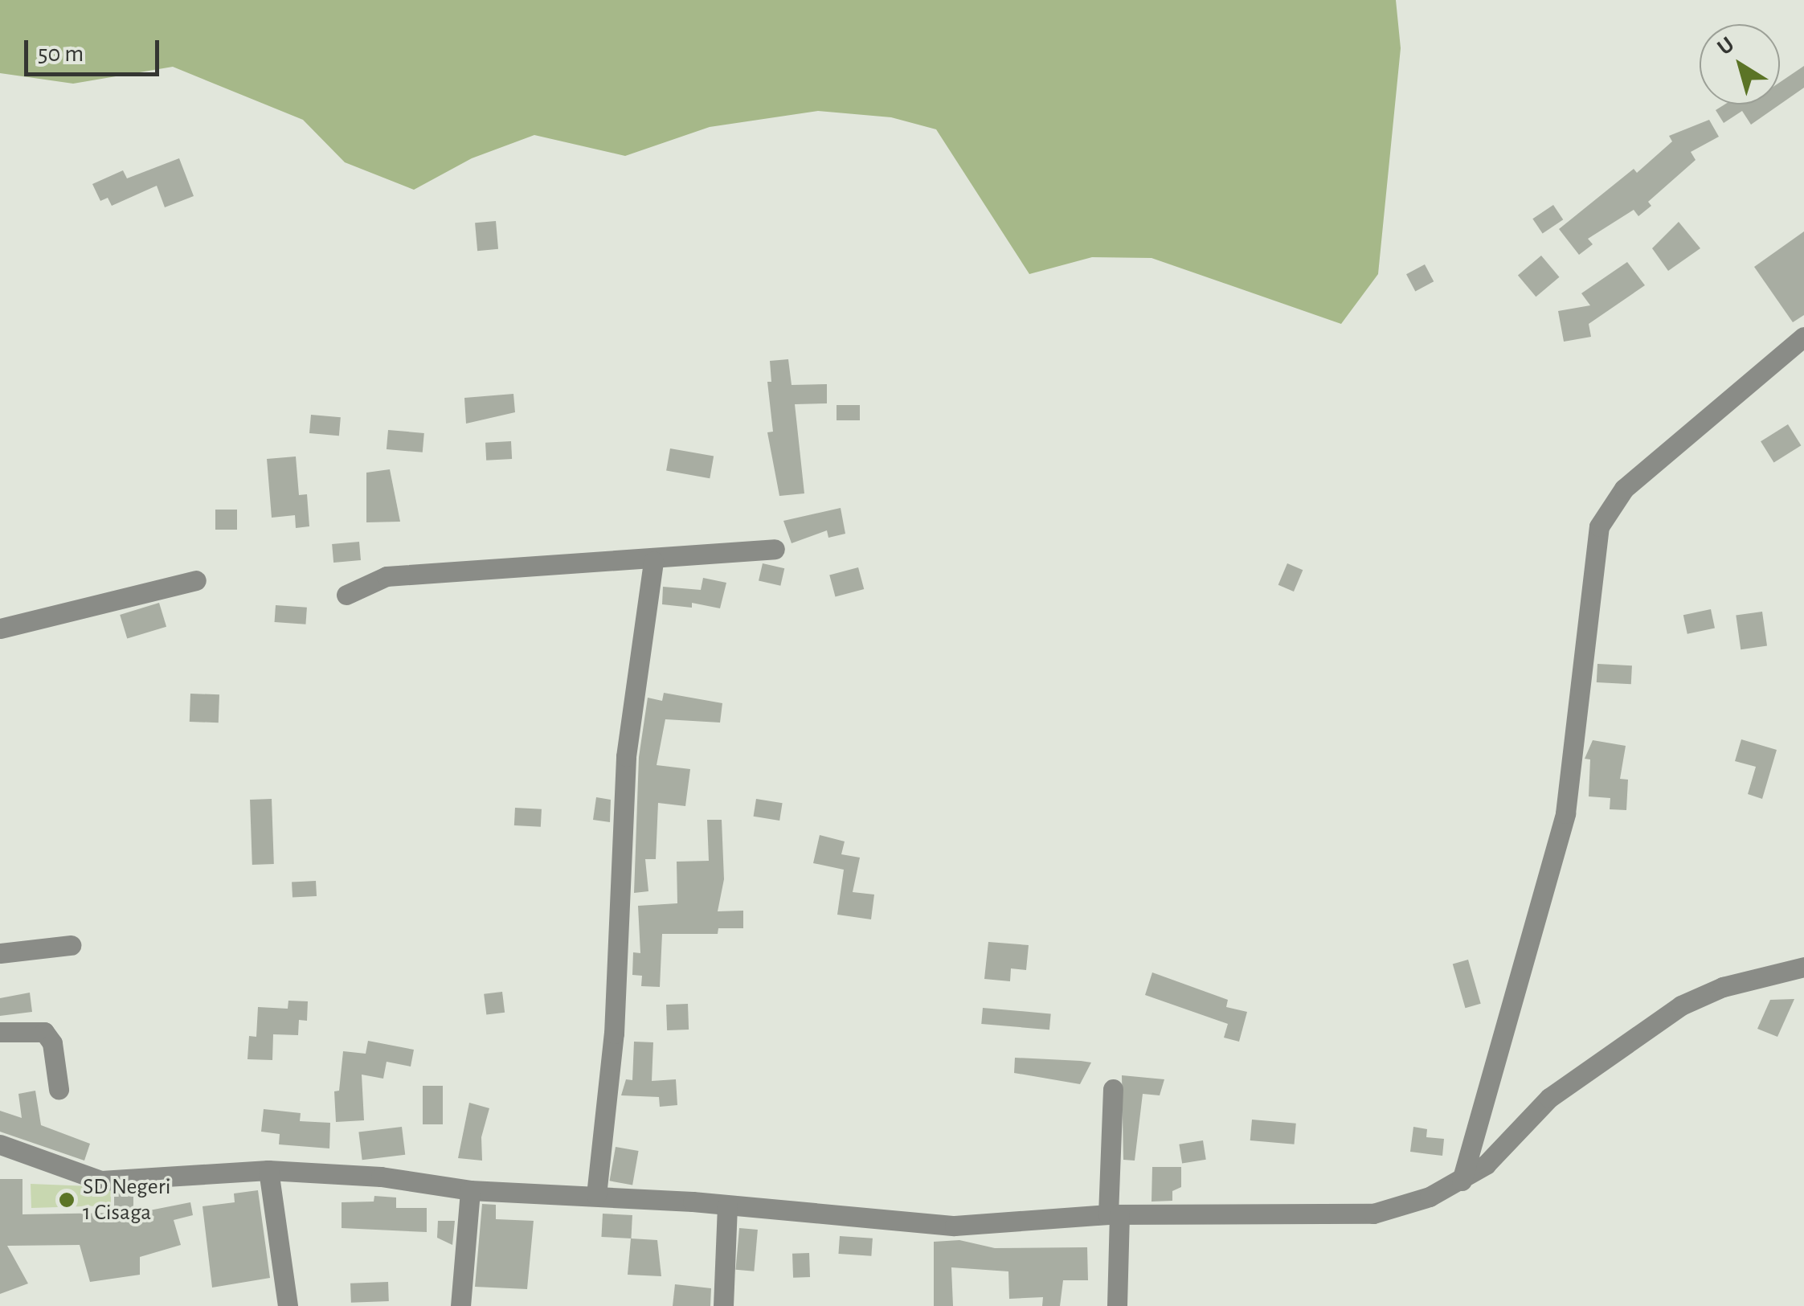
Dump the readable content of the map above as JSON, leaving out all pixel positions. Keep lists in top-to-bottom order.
{
  "places": ["SD Negeri 1 Cisaga"],
  "scale_bar": "50 m",
  "north": "top left"
}
